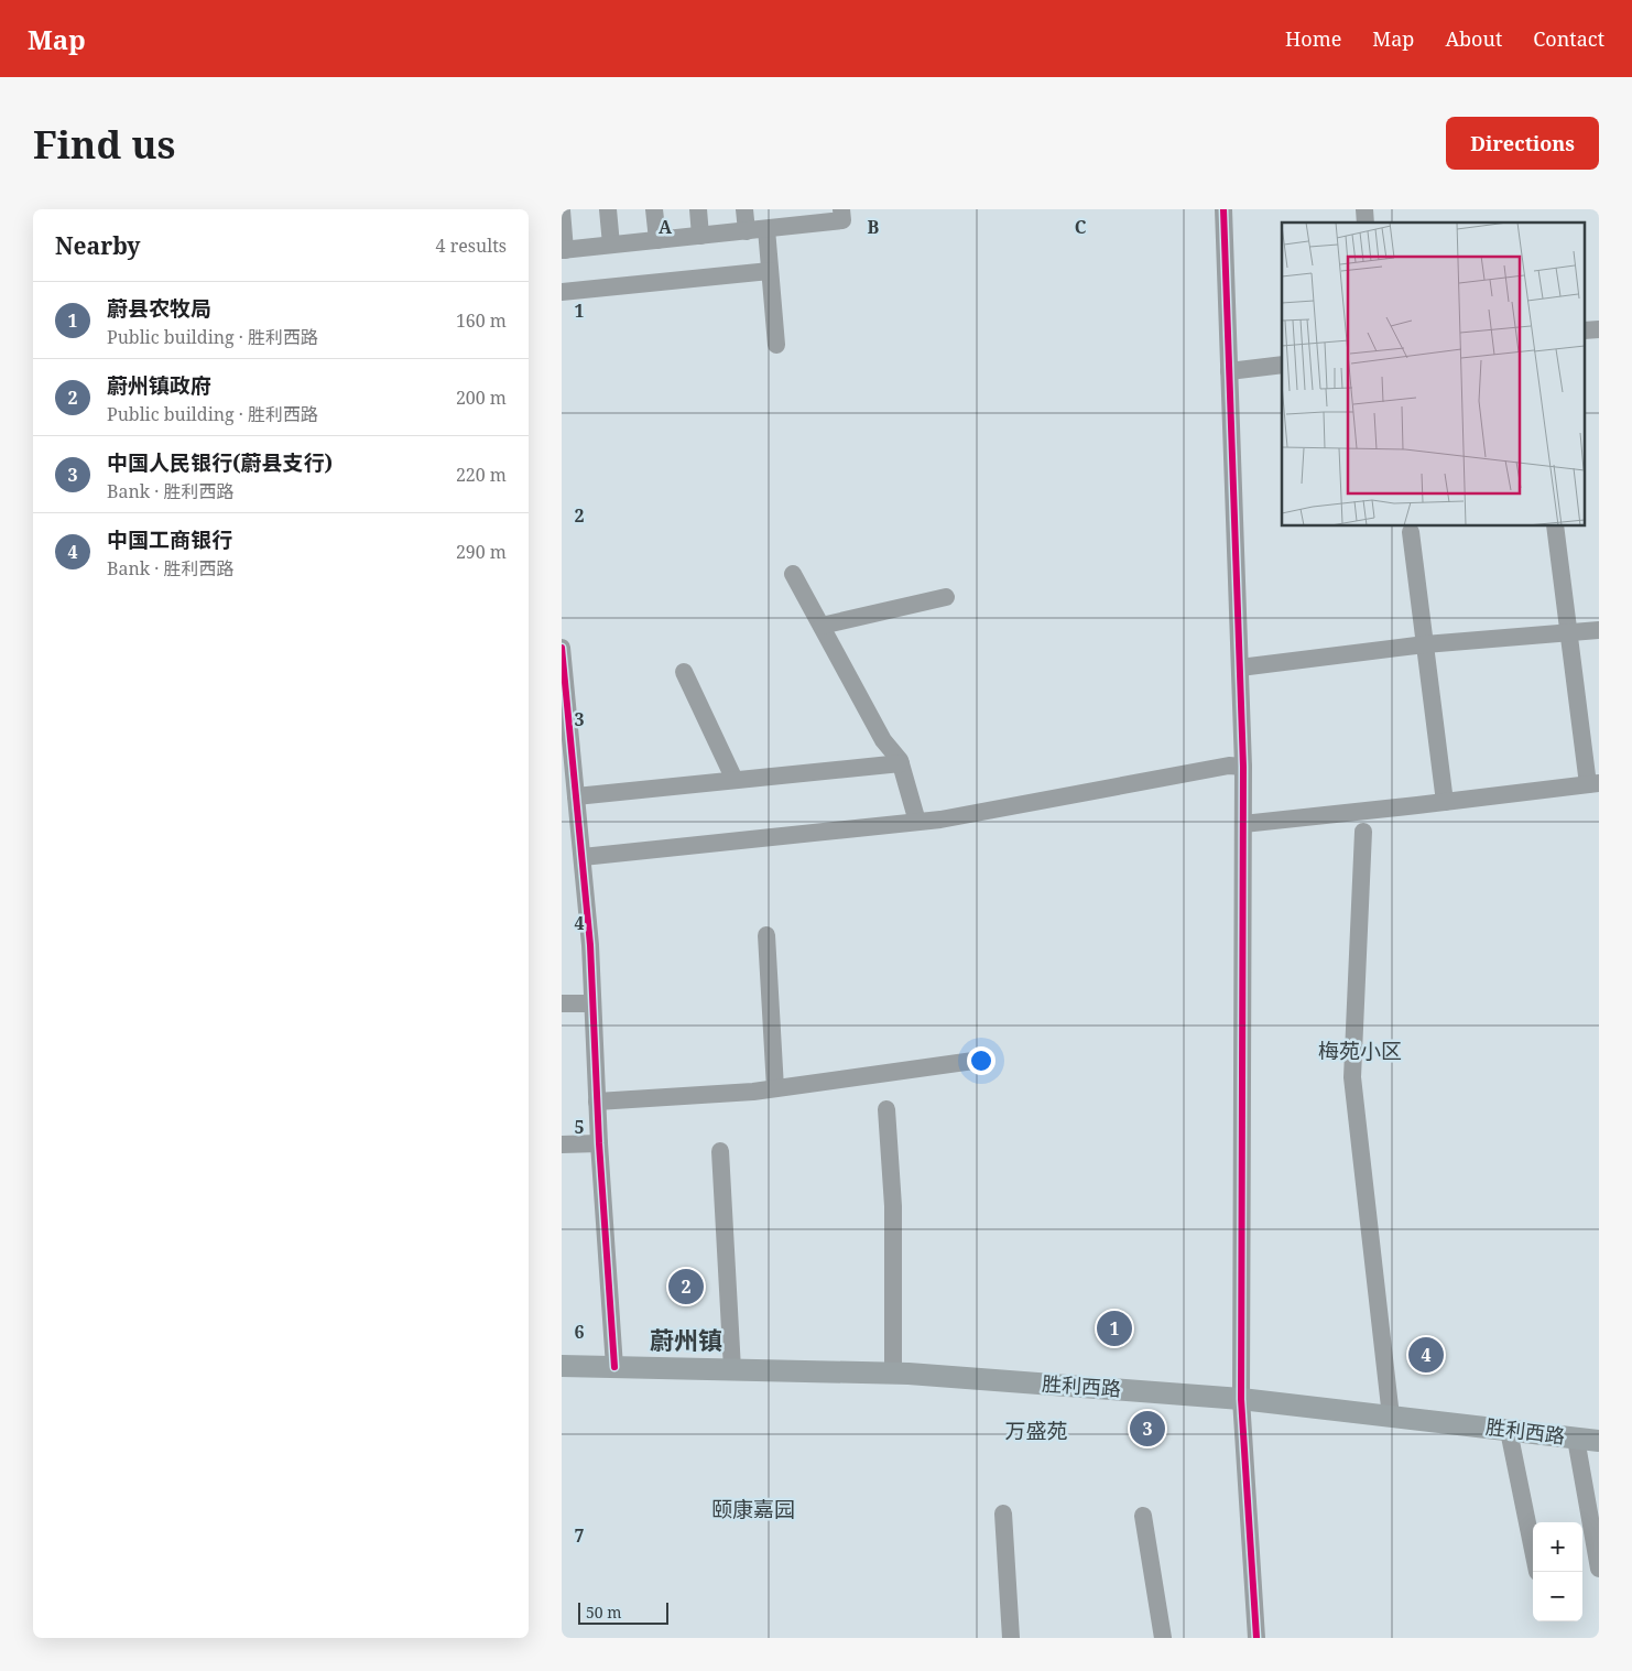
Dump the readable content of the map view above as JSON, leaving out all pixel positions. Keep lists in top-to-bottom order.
{
  "streets": {
    "main road": ["胜利西路"]
  },
  "districts": [
    "梅苑小区",
    "蔚州镇",
    "万盛苑",
    "颐康嘉园"
  ],
  "scale_bar": "50 m",
  "page": {
    "header": "Map",
    "nav": [
      "Home",
      "Map",
      "About",
      "Contact"
    ],
    "buttons": "Directions",
    "title": "Find us",
    "heading": ["Nearby", "4 results"],
    "list": [
      {
        "mark": "1",
        "name": "蔚县农牧局",
        "note": "Public building · 胜利西路",
        "value": "160 m"
      },
      {
        "mark": "2",
        "name": "蔚州镇政府",
        "note": "Public building · 胜利西路",
        "value": "200 m"
      },
      {
        "mark": "3",
        "name": "中国人民银行(蔚县支行)",
        "note": "Bank · 胜利西路",
        "value": "220 m"
      },
      {
        "mark": "4",
        "name": "中国工商银行",
        "note": "Bank · 胜利西路",
        "value": "290 m"
      }
    ],
    "pins": [
      "2",
      "1",
      "4",
      "3"
    ],
    "map_buttons": ["+", "−"],
    "scale": "50 m"
  },
  "grid": {
    "columns": ["A", "B", "C"],
    "rows": [
      "1",
      "2",
      "3",
      "4",
      "5",
      "6",
      "7"
    ]
  }
}
